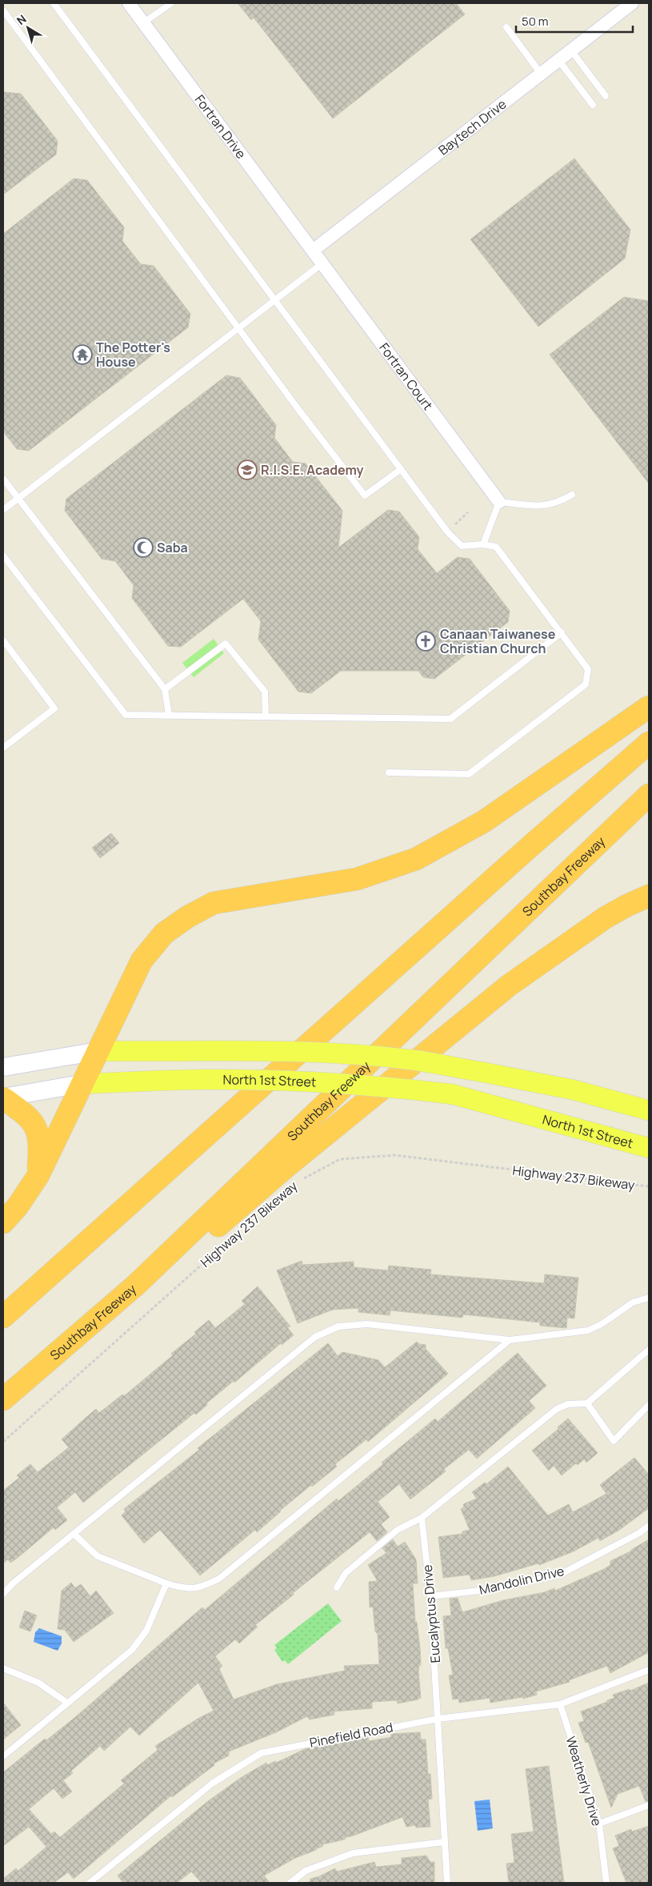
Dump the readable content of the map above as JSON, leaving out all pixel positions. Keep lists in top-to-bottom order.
{
  "streets": {
    "highway": ["Southbay Freeway"],
    "main road": ["North 1st Street"],
    "street": ["Fortran Drive", "Baytech Drive", "Fortran Court"],
    "lane": [
      "Mandolin Drive",
      "Eucalyptus Drive",
      "Pinefield Road",
      "Weatherly Drive"
    ],
    "path": ["Highway 237 Bikeway"]
  },
  "crossings": [
    ["Fortran Drive", "Baytech Drive"],
    ["Fortran Drive", "Fortran Court"],
    ["Baytech Drive", "Fortran Court"],
    ["Mandolin Drive", "Eucalyptus Drive"],
    ["Eucalyptus Drive", "Pinefield Road"],
    ["Pinefield Road", "Weatherly Drive"]
  ],
  "places": {
    "temple": ["The Potter's House"],
    "school or university": ["R.I.S.E. Academy"],
    "mosque": ["Saba"],
    "church": ["Canaan Taiwanese Christian Church"]
  },
  "scale_bar": "50 m",
  "north": "top left"
}
